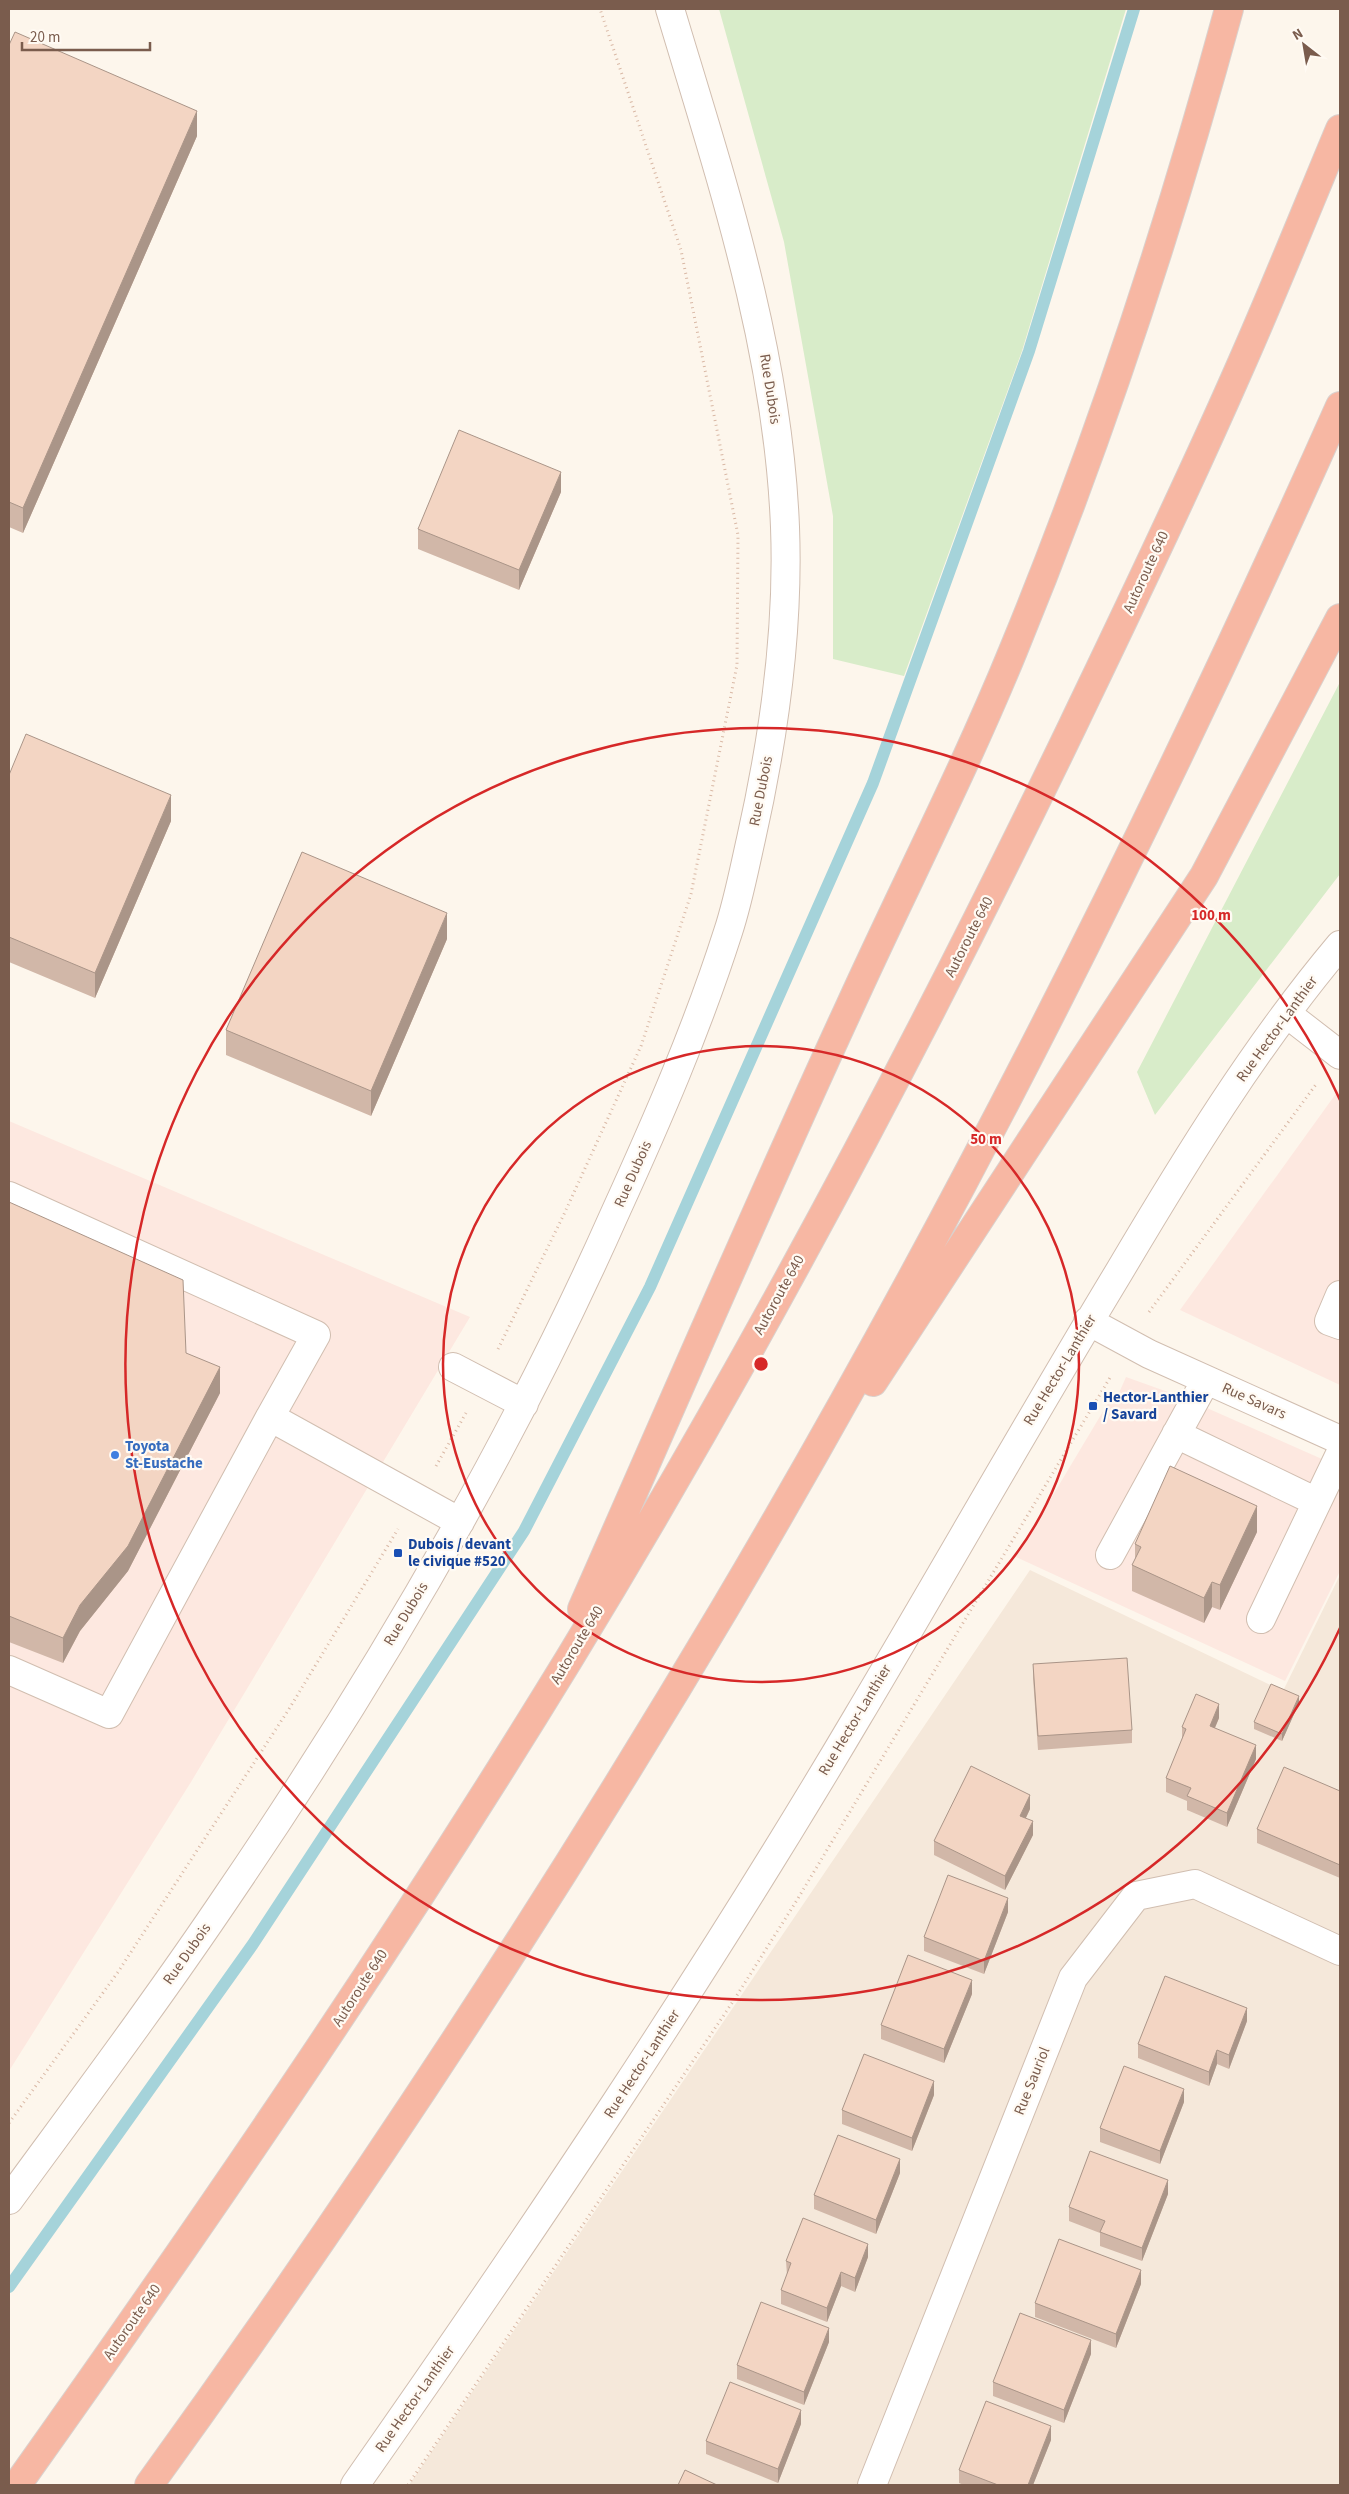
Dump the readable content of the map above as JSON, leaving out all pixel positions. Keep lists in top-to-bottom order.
{
  "streets": {
    "highway": ["Autoroute 640"],
    "street": [
      "Rue Dubois",
      "Rue Hector-Lanthier",
      "Rue Savars",
      "Rue Sauriol"
    ]
  },
  "crossings": [
    ["Rue Hector-Lanthier", "Rue Savars"]
  ],
  "places": {
    "transit": ["Hector-Lanthier / Savard", "Dubois / devant le civique #520"],
    "other": ["Toyota St-Eustache"]
  },
  "scale_bar": "20 m",
  "north": "top left",
  "rings": ["100 m", "50 m"]
}
